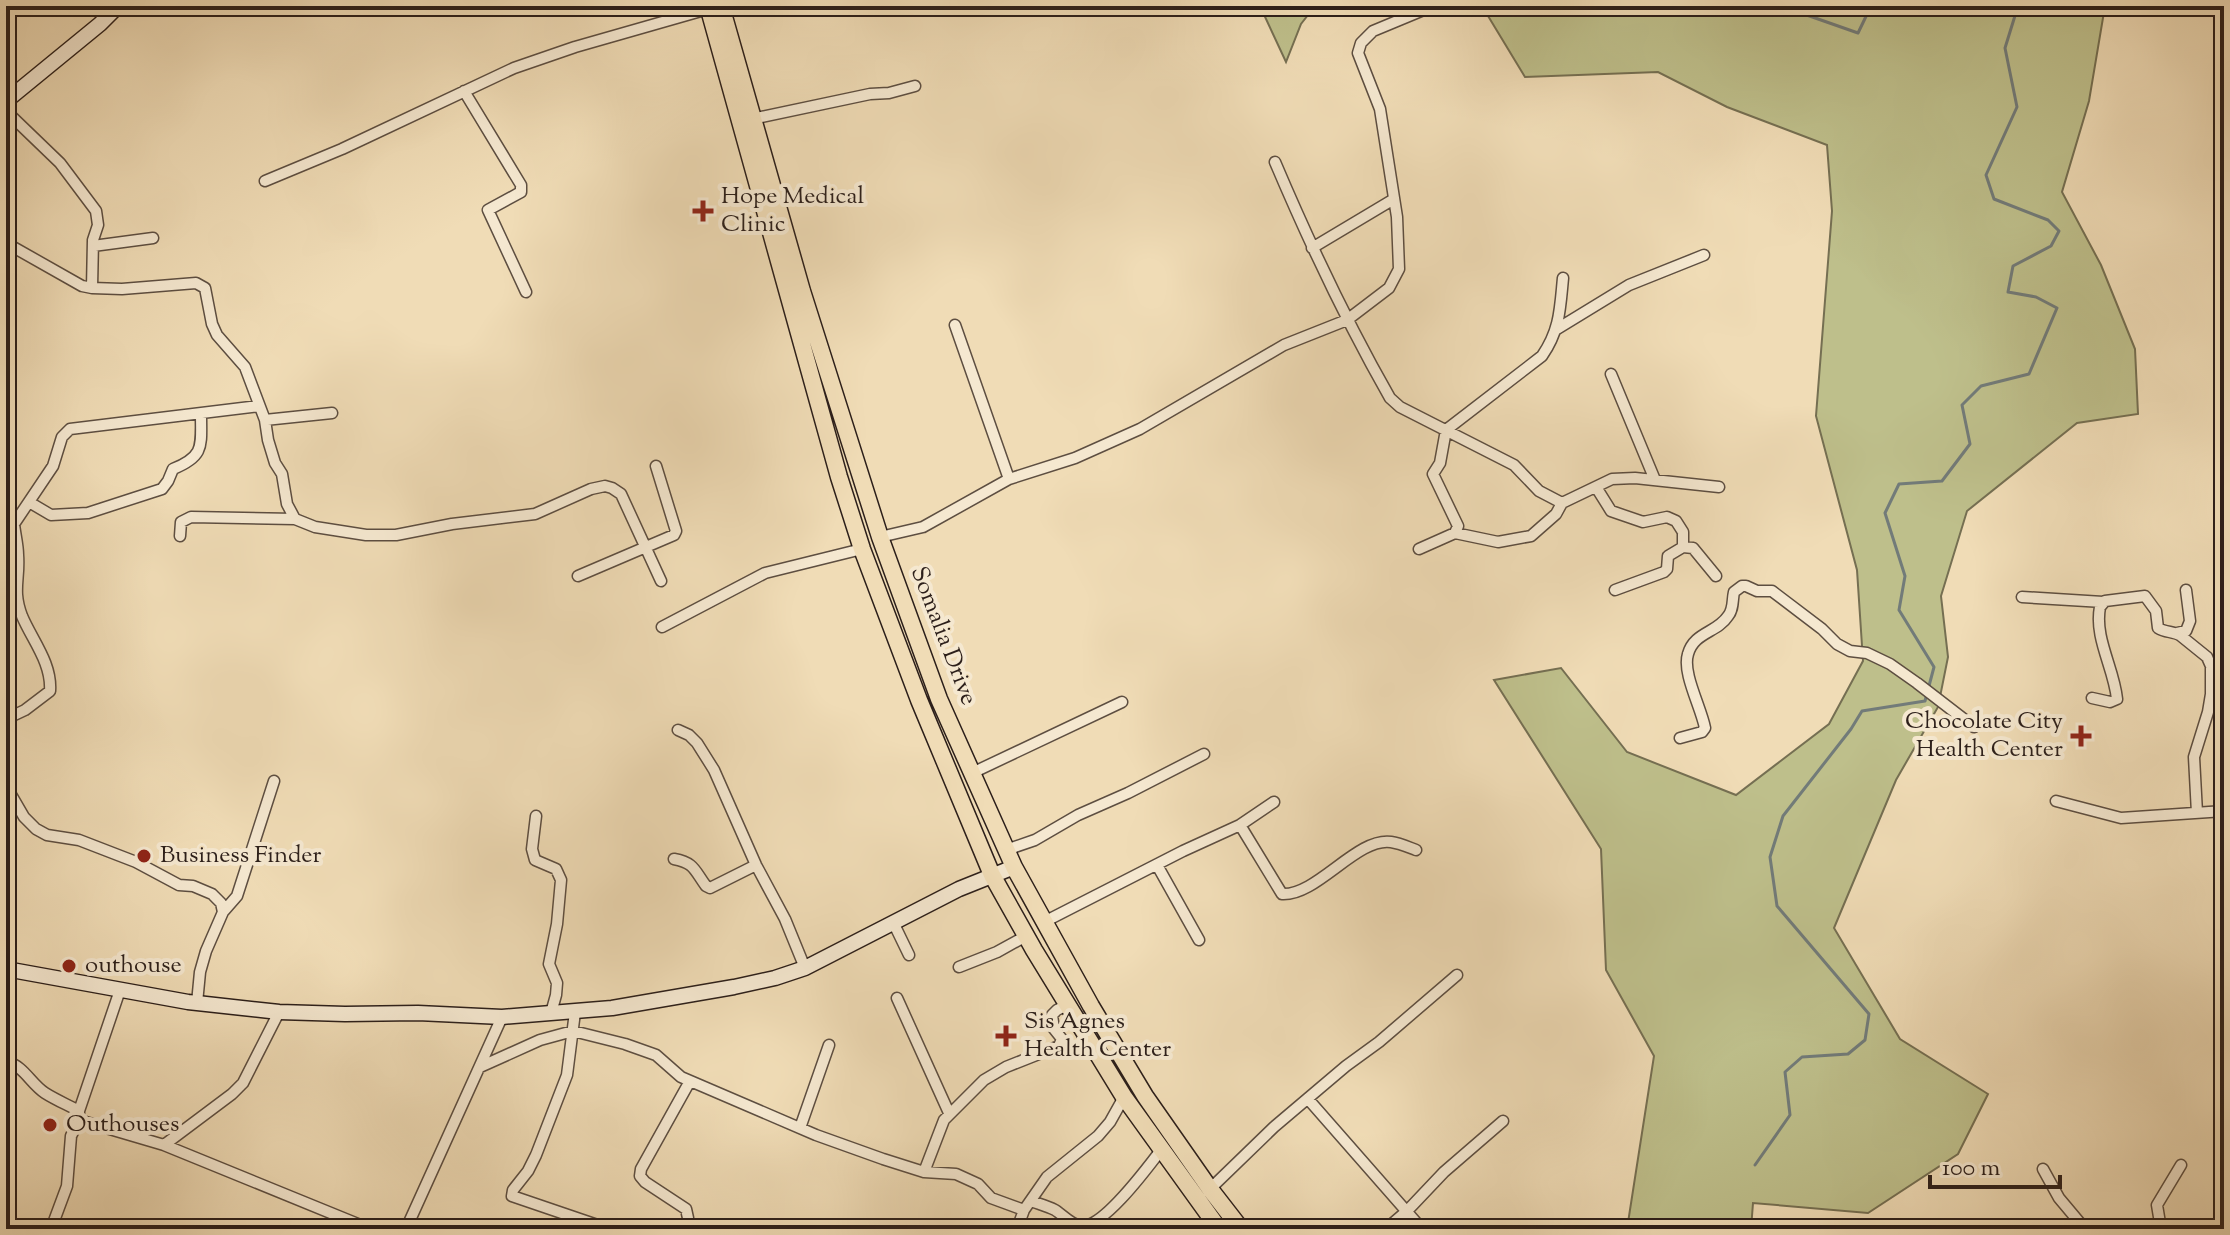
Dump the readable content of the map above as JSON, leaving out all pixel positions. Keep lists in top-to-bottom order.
{
  "streets": {
    "main road": ["Somalia Drive"]
  },
  "places": {
    "health": ["Hope Medical Clinic", "Chocolate City Health Center", "Sis Agnes Health Center"],
    "other": ["Business Finder", "outhouse", "Outhouses"]
  },
  "scale_bar": "100 m"
}
